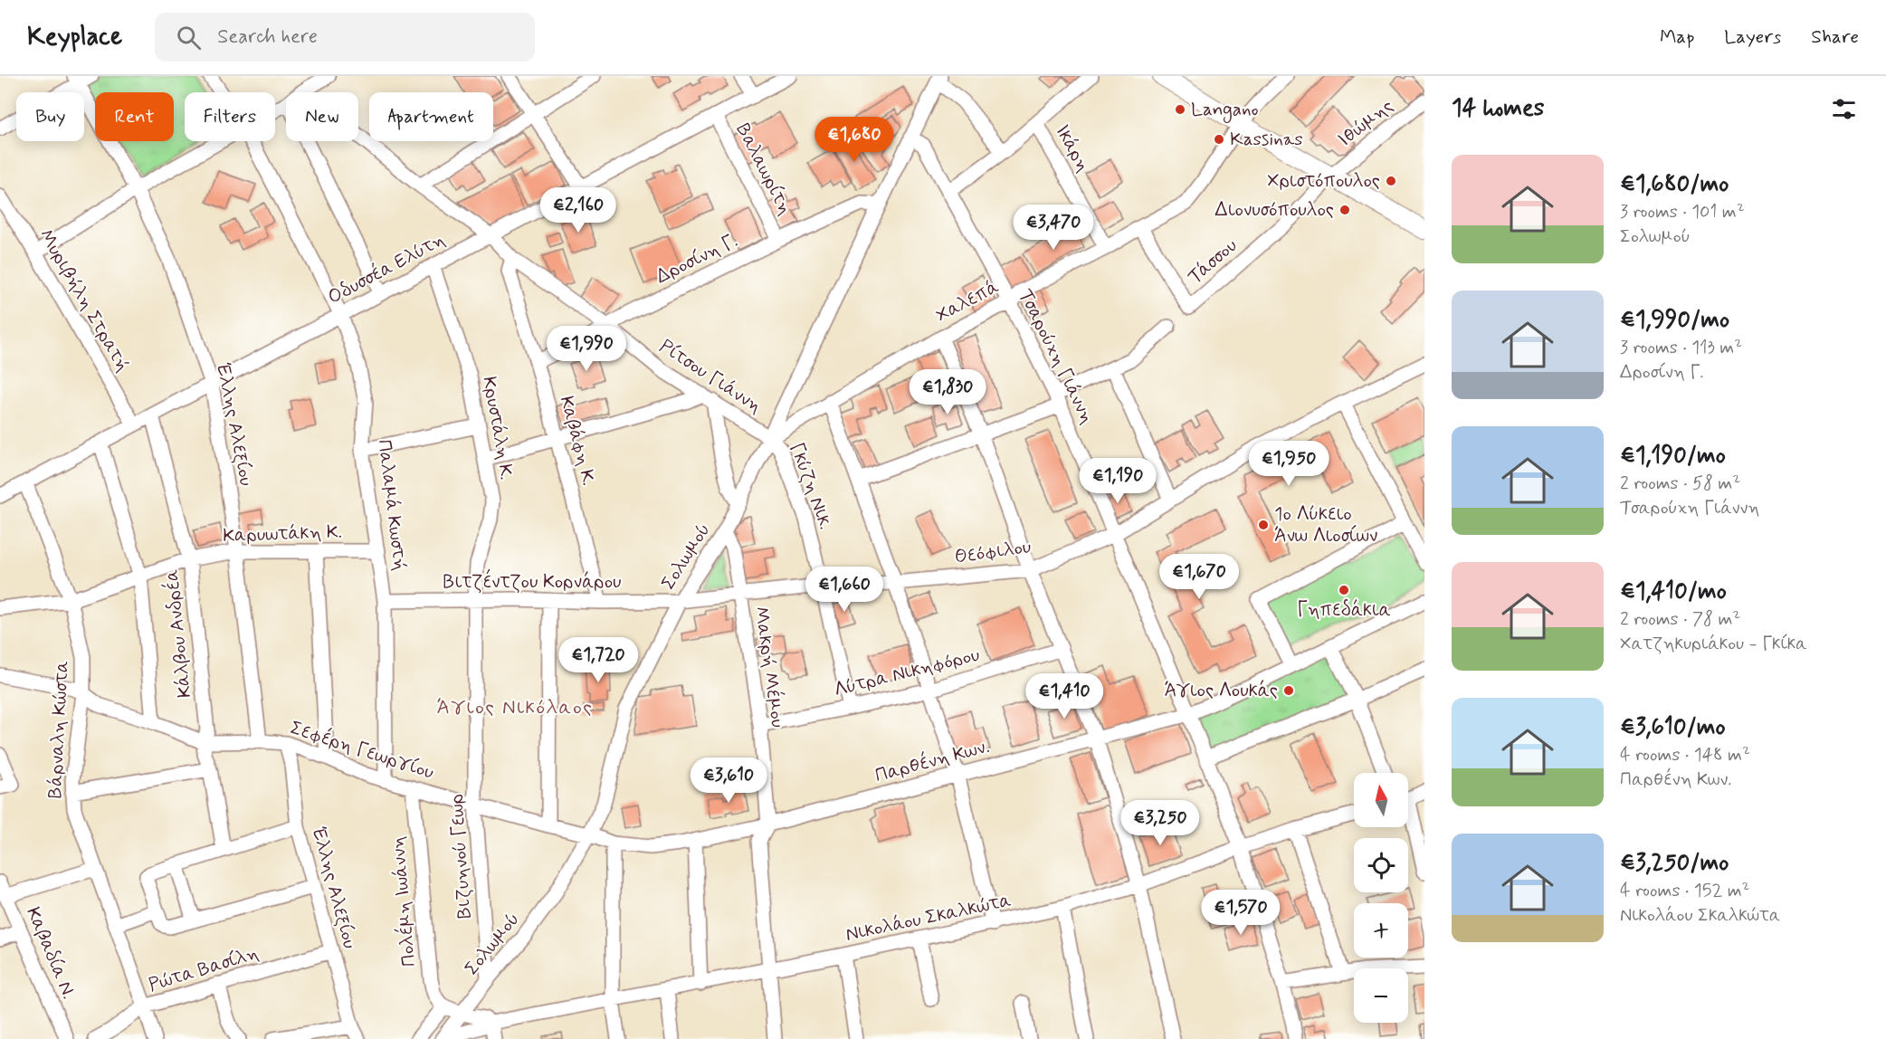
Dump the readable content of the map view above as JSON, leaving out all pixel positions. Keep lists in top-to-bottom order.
{
  "streets": {
    "street": [
      "Ιθώμης",
      "Ικάρη",
      "Βαλαωρίτη",
      "Δροσίνη Γ.",
      "Τάσσου",
      "Οδυσσέα Ελύτη",
      "Μυριβήλη Στρατή",
      "Χαλεπά",
      "Τσαρούχη Γιάννη",
      "Ρίτσου Γιάννη",
      "Έλλης Αλεξίου",
      "Κρυστάλη Κ.",
      "Καβάφη Κ.",
      "Γκύζη Νικ.",
      "Παλαμά Κωστή",
      "Καρυωτάκη Κ.",
      "Θεόφιλου",
      "Σολωμού",
      "Βιτζέντζου Κορνάρου",
      "Κάλβου Ανδρέα",
      "Μακρή Μέμου",
      "Λύτρα Νικηφόρου",
      "Βάρναλη Κώστα",
      "Σεφέρη Γεωργίου",
      "Παρθένη Κων.",
      "Βιζυηνού Γεωρ",
      "Πολέμη Ιωάννη",
      "Νικολάου Σκαλκώτα",
      "Καβαδία Ν.",
      "Ρώτα Βασίλη"
    ]
  },
  "crossings": [
    ["Ιθώμης", "Τάσσου"],
    ["Ικάρη", "Χαλεπά"],
    ["Βαλαωρίτη", "Δροσίνη Γ."],
    ["Βαλαωρίτη", "Οδυσσέα Ελύτη"],
    ["Δροσίνη Γ.", "Ρίτσου Γιάννη"],
    ["Δροσίνη Γ.", "Καβάφη Κ."],
    ["Δροσίνη Γ.", "Σολωμού"],
    ["Τάσσου", "Χαλεπά"],
    ["Οδυσσέα Ελύτη", "Μυριβήλη Στρατή"],
    ["Οδυσσέα Ελύτη", "Ρίτσου Γιάννη"],
    ["Οδυσσέα Ελύτη", "Έλλης Αλεξίου"],
    ["Οδυσσέα Ελύτη", "Κρυστάλη Κ."],
    ["Οδυσσέα Ελύτη", "Παλαμά Κωστή"],
    ["Οδυσσέα Ελύτη", "Κάλβου Ανδρέα"],
    ["Οδυσσέα Ελύτη", "Βάρναλη Κώστα"],
    ["Χαλεπά", "Τσαρούχη Γιάννη"],
    ["Χαλεπά", "Ρίτσου Γιάννη"],
    ["Χαλεπά", "Γκύζη Νικ."],
    ["Χαλεπά", "Σολωμού"],
    ["Τσαρούχη Γιάννη", "Θεόφιλου"],
    ["Τσαρούχη Γιάννη", "Σολωμού"],
    ["Τσαρούχη Γιάννη", "Παρθένη Κων."],
    ["Τσαρούχη Γιάννη", "Νικολάου Σκαλκώτα"],
    ["Ρίτσου Γιάννη", "Καβάφη Κ."],
    ["Ρίτσου Γιάννη", "Γκύζη Νικ."],
    ["Ρίτσου Γιάννη", "Σολωμού"],
    ["Έλλης Αλεξίου", "Καρυωτάκη Κ."],
    ["Έλλης Αλεξίου", "Σεφέρη Γεωργίου"],
    ["Έλλης Αλεξίου", "Ρώτα Βασίλη"],
    ["Κρυστάλη Κ.", "Βιτζέντζου Κορνάρου"],
    ["Κρυστάλη Κ.", "Βιζυηνού Γεωρ"],
    ["Καβάφη Κ.", "Βιτζέντζου Κορνάρου"],
    ["Γκύζη Νικ.", "Θεόφιλου"],
    ["Γκύζη Νικ.", "Σολωμού"],
    ["Γκύζη Νικ.", "Λύτρα Νικηφόρου"],
    ["Παλαμά Κωστή", "Καρυωτάκη Κ."],
    ["Παλαμά Κωστή", "Βιτζέντζου Κορνάρου"],
    ["Παλαμά Κωστή", "Σεφέρη Γεωργίου"],
    ["Καρυωτάκη Κ.", "Κάλβου Ανδρέα"],
    ["Καρυωτάκη Κ.", "Βάρναλη Κώστα"],
    ["Θεόφιλου", "Σολωμού"],
    ["Θεόφιλου", "Βιτζέντζου Κορνάρου"],
    ["Θεόφιλου", "Μακρή Μέμου"],
    ["Σολωμού", "Βιτζέντζου Κορνάρου"],
    ["Σολωμού", "Μακρή Μέμου"],
    ["Σολωμού", "Σεφέρη Γεωργίου"],
    ["Σολωμού", "Παρθένη Κων."],
    ["Σολωμού", "Βιζυηνού Γεωρ"],
    ["Σολωμού", "Νικολάου Σκαλκώτα"],
    ["Βιτζέντζου Κορνάρου", "Βιζυηνού Γεωρ"],
    ["Κάλβου Ανδρέα", "Σεφέρη Γεωργίου"],
    ["Μακρή Μέμου", "Λύτρα Νικηφόρου"],
    ["Μακρή Μέμου", "Παρθένη Κων."],
    ["Μακρή Μέμου", "Νικολάου Σκαλκώτα"],
    ["Βάρναλη Κώστα", "Σεφέρη Γεωργίου"],
    ["Βάρναλη Κώστα", "Ρώτα Βασίλη"],
    ["Σεφέρη Γεωργίου", "Παρθένη Κων."],
    ["Σεφέρη Γεωργίου", "Βιζυηνού Γεωρ"],
    ["Σεφέρη Γεωργίου", "Πολέμη Ιωάννη"],
    ["Πολέμη Ιωάννη", "Νικολάου Σκαλκώτα"]
  ],
  "districts": ["Άγιος Νικόλαος"],
  "places": [
    "Langano",
    "Kassinas",
    "Χριστόπουλος",
    "Διονυσόπουλος",
    "1ο Λύκειο Άνω Λιοσίων",
    "Γηπεδάκια",
    "Άγιος Λουκάς"
  ],
  "north": "top",
  "page": {
    "header": "Keyplace",
    "search": "Search here",
    "nav": ["Map", "Layers", "Share"],
    "heading": "14 homes",
    "chip": [
      "Buy",
      "Rent",
      "Filters",
      "New",
      "Apartment"
    ],
    "price": [
      "€1,680",
      "€2,160",
      "€3,470",
      "€1,990",
      "€1,830",
      "€1,950",
      "€1,190",
      "€1,670",
      "€1,660",
      "€1,720",
      "€1,410",
      "€3,610",
      "€3,250",
      "€1,570"
    ],
    "list": [
      {
        "name": "€1,680/mo",
        "note": "3 rooms · 101 m² · Σολωμού"
      },
      {
        "name": "€1,990/mo",
        "note": "3 rooms · 113 m² · Δροσίνη Γ."
      },
      {
        "name": "€1,190/mo",
        "note": "2 rooms · 58 m² · Τσαρούχη Γιάννη"
      },
      {
        "name": "€1,410/mo",
        "note": "2 rooms · 78 m² · Χατζηκυριάκου - Γκίκα"
      },
      {
        "name": "€3,610/mo",
        "note": "4 rooms · 148 m² · Παρθένη Κων."
      },
      {
        "name": "€3,250/mo",
        "note": "4 rooms · 152 m² · Νικολάου Σκαλκώτα"
      }
    ],
    "map_buttons": ["+", "−"]
  }
}
